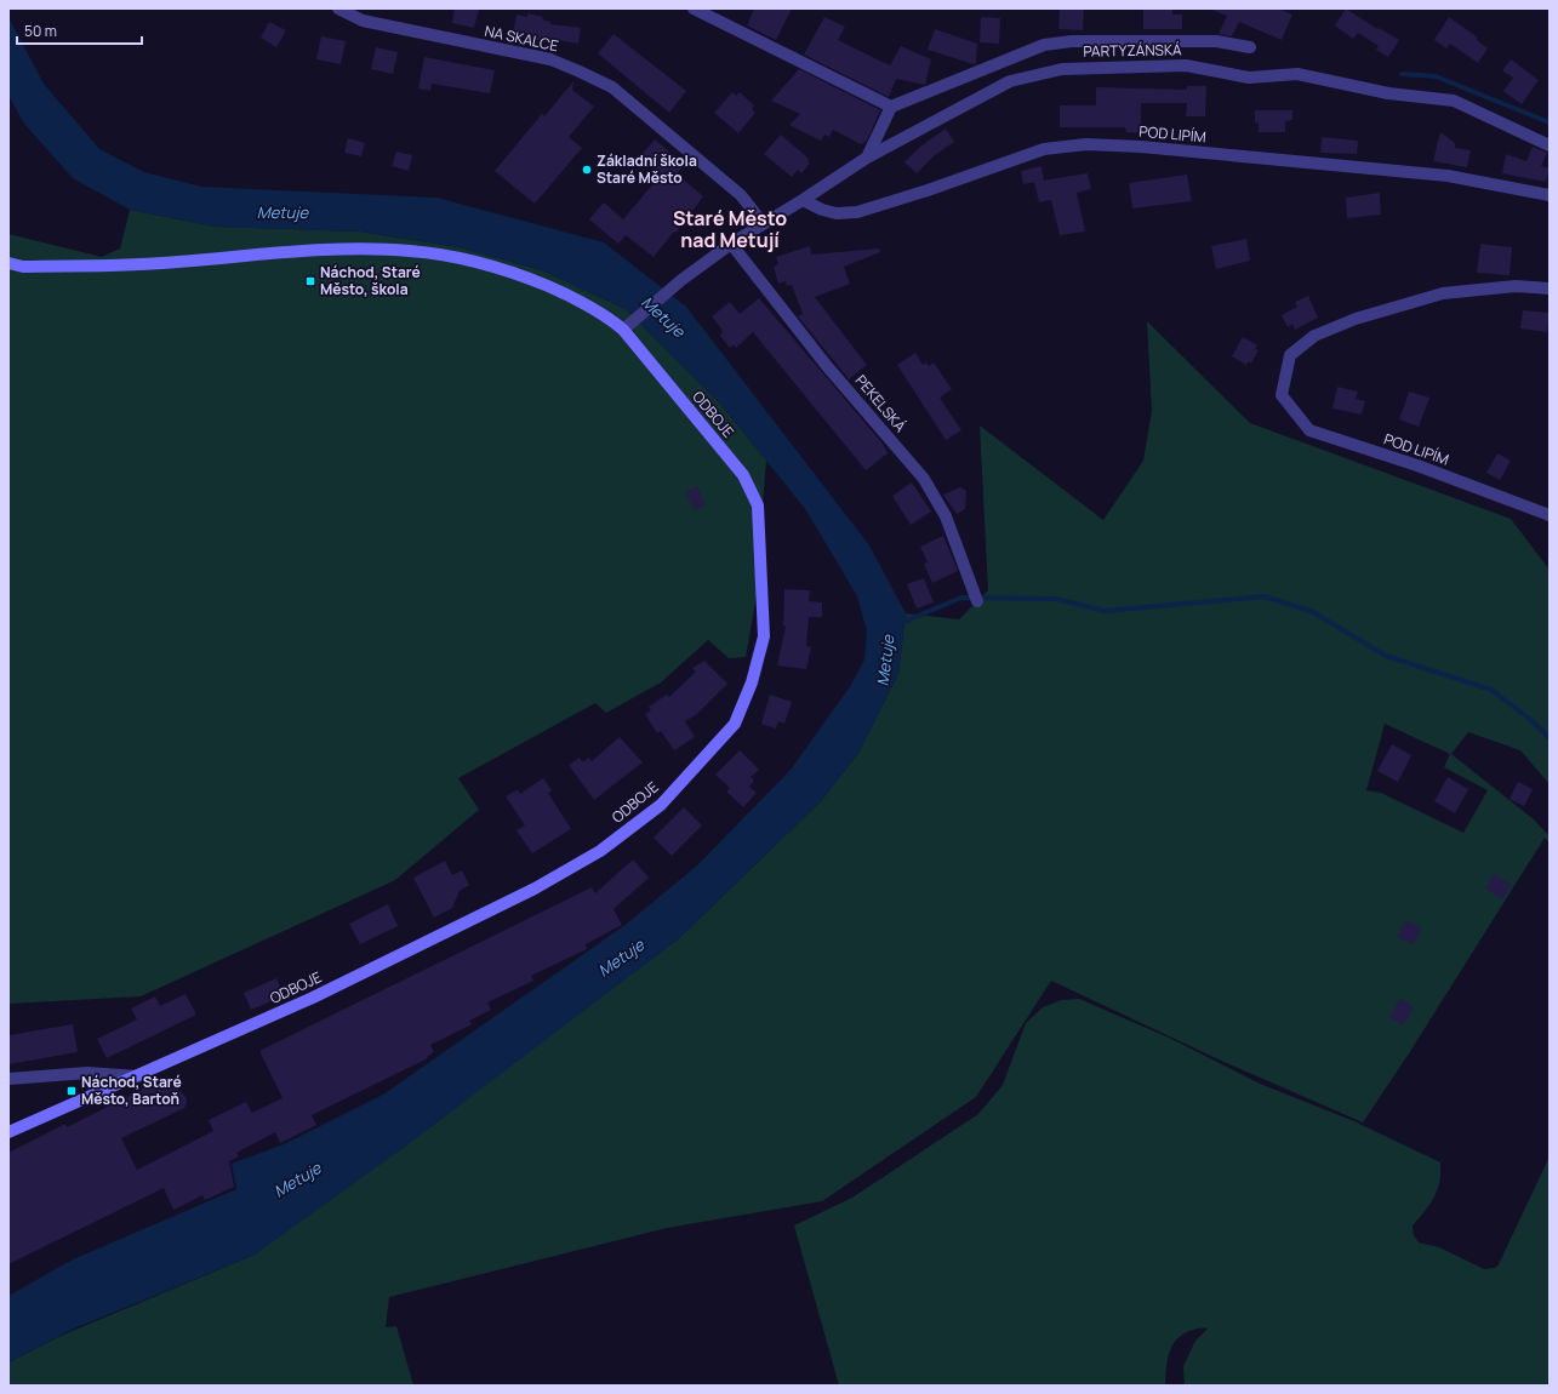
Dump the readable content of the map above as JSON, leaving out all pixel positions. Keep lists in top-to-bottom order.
{
  "streets": {
    "street": [
      "NA SKALCE",
      "PARTYZÁNSKÁ",
      "POD LIPÍM",
      "PEKELSKÁ",
      "ODBOJE"
    ]
  },
  "crossings": [
    ["NA SKALCE", "PARTYZÁNSKÁ"],
    ["PARTYZÁNSKÁ", "POD LIPÍM"],
    ["PARTYZÁNSKÁ", "PEKELSKÁ"],
    ["PARTYZÁNSKÁ", "ODBOJE"]
  ],
  "districts": ["Staré Město nad Metují"],
  "water": ["Metuje"],
  "places": {
    "other": ["Základní škola Staré Město"],
    "transit": ["Náchod, Staré Město, škola", "Náchod, Staré Město, Bartoň"]
  },
  "scale_bar": "50 m"
}
